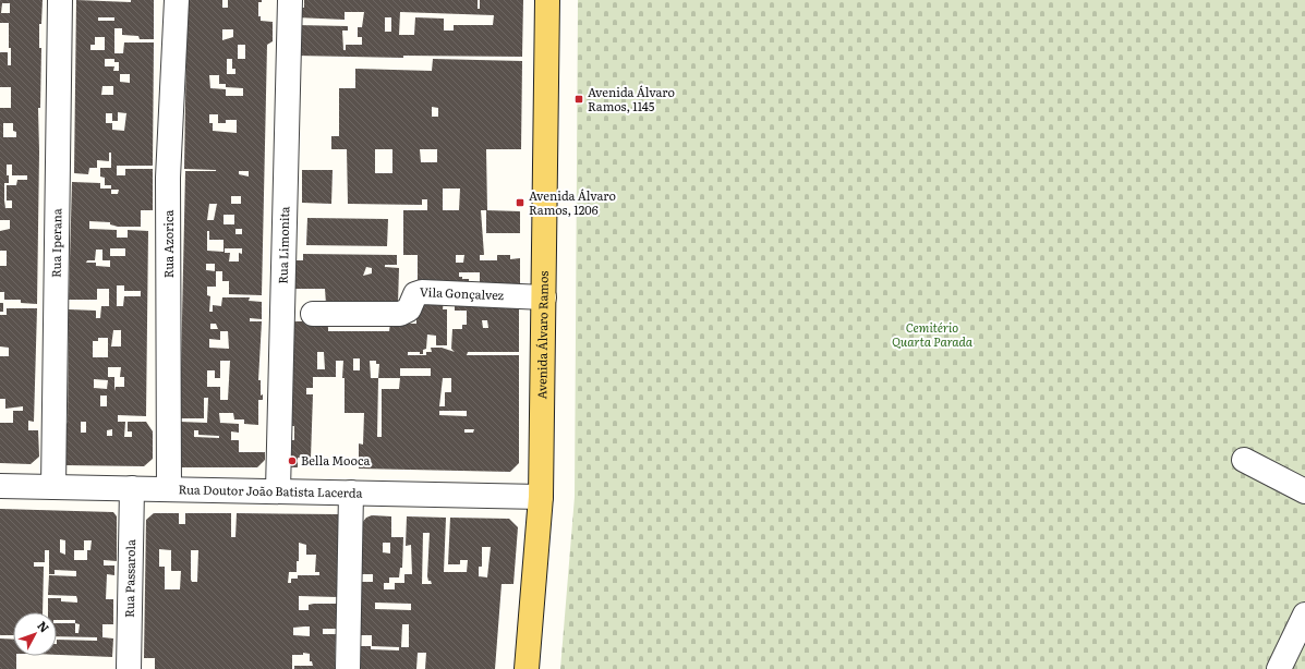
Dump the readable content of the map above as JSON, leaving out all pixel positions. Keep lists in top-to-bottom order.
{
  "streets": {
    "main road": ["Avenida Álvaro Ramos"],
    "street": [
      "Rua Iperana",
      "Rua Azorica",
      "Rua Limonita",
      "Vila Gonçalvez",
      "Rua Doutor João Batista Lacerda",
      "Rua Passarola"
    ]
  },
  "crossings": [
    ["Rua Iperana", "Rua Doutor João Batista Lacerda"],
    ["Rua Azorica", "Rua Doutor João Batista Lacerda"],
    ["Rua Limonita", "Rua Doutor João Batista Lacerda"],
    ["Vila Gonçalvez", "Avenida Álvaro Ramos"],
    ["Avenida Álvaro Ramos", "Rua Doutor João Batista Lacerda"],
    ["Rua Doutor João Batista Lacerda", "Rua Passarola"]
  ],
  "parks": ["Cemitério Quarta Parada"],
  "places": {
    "transit": ["Avenida Álvaro Ramos, 1145", "Avenida Álvaro Ramos, 1206"],
    "other": ["Bella Mooca"]
  },
  "north": "top right"
}
